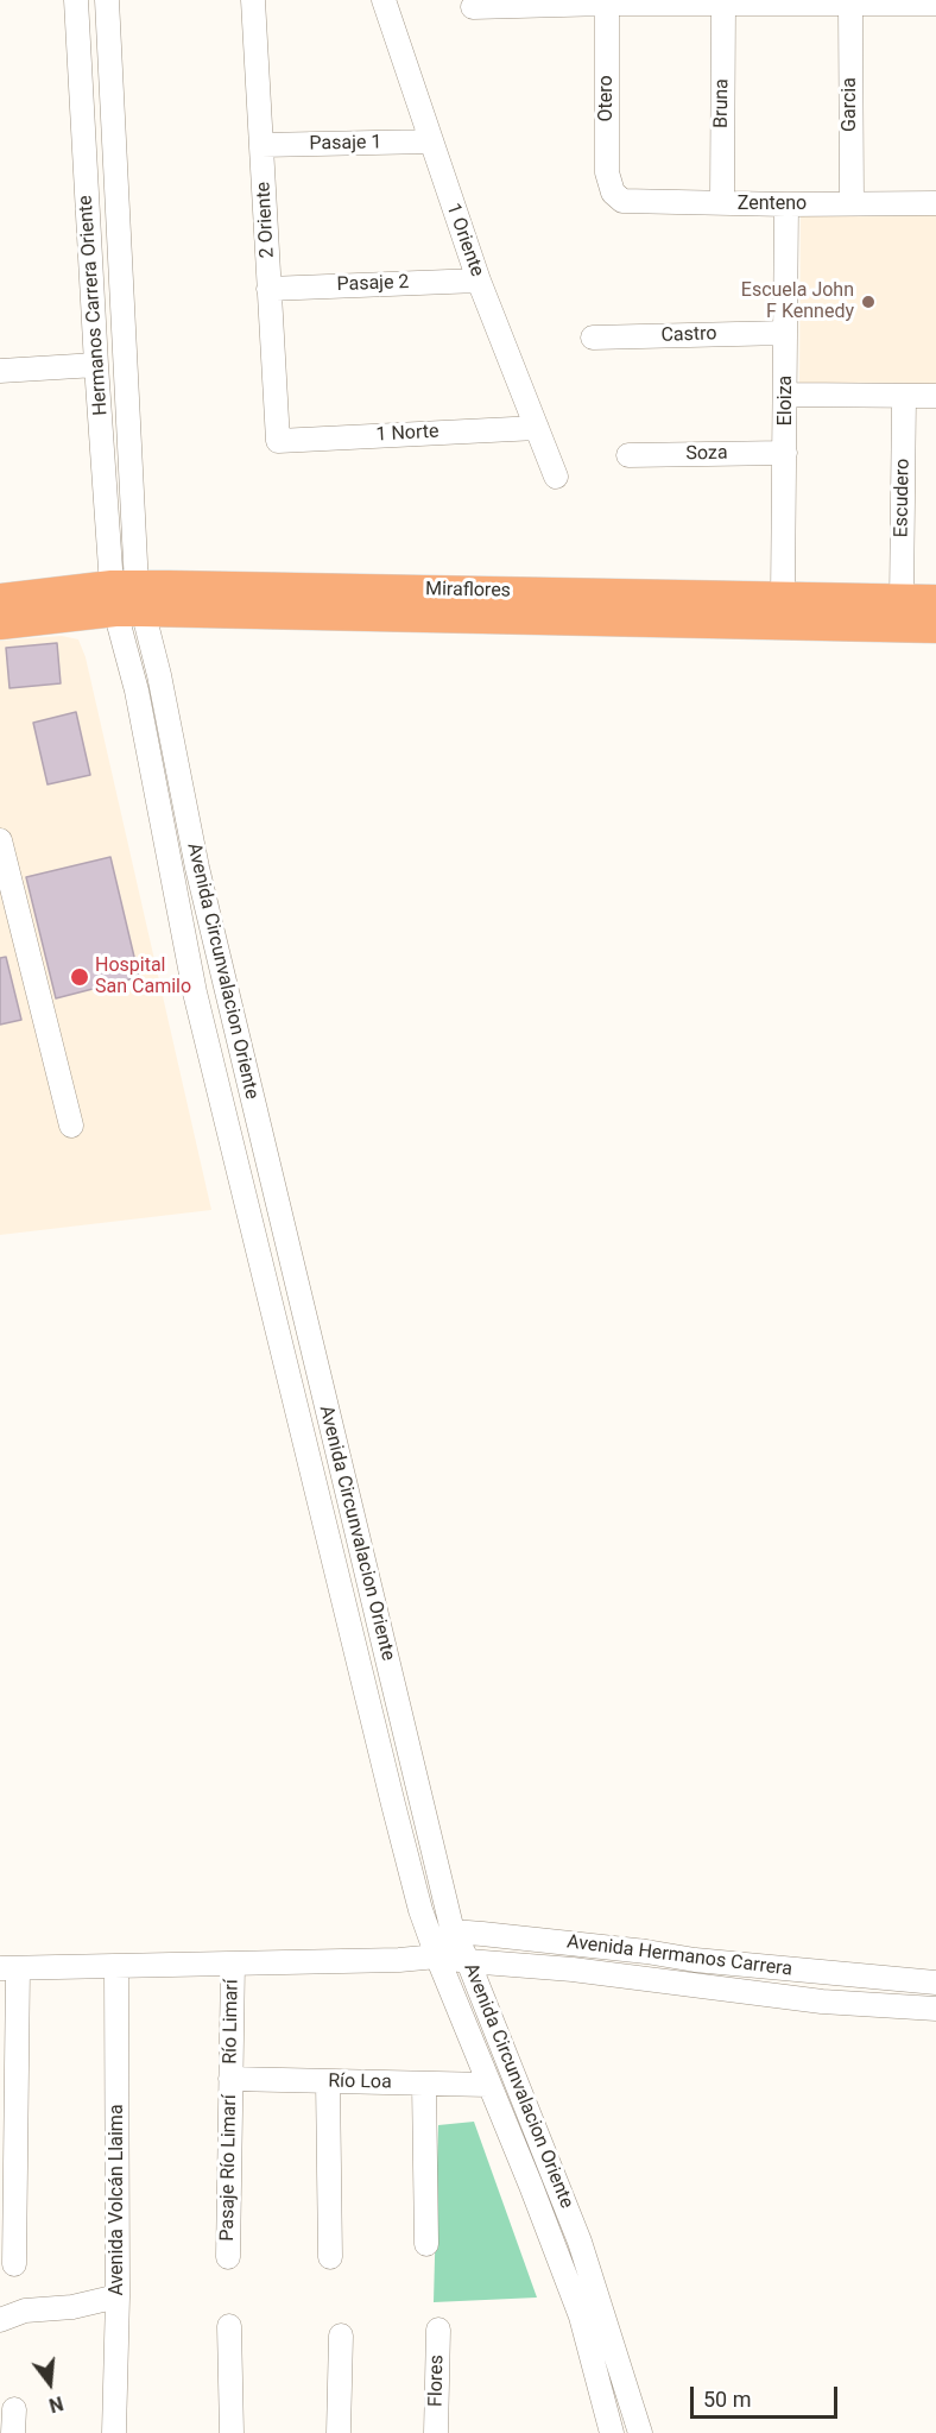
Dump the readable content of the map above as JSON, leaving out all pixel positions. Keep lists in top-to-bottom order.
{
  "streets": {
    "main road": ["Miraflores"],
    "street": [
      "Otero",
      "Bruna",
      "Garcia",
      "Pasaje 1",
      "Zenteno",
      "2 Oriente",
      "1 Oriente",
      "Pasaje 2",
      "Hermanos Carrera Oriente",
      "Castro",
      "Eloiza",
      "1 Norte",
      "Soza",
      "Escudero",
      "Avenida Circunvalacion Oriente",
      "Avenida Hermanos Carrera",
      "Río Limarí",
      "Río Loa",
      "Pasaje Río Limarí",
      "Avenida Volcán Llaima",
      "Flores"
    ]
  },
  "crossings": [
    ["Otero", "Zenteno"],
    ["Bruna", "Zenteno"],
    ["Garcia", "Zenteno"],
    ["Pasaje 1", "2 Oriente"],
    ["Pasaje 1", "1 Oriente"],
    ["Zenteno", "Eloiza"],
    ["2 Oriente", "Pasaje 2"],
    ["2 Oriente", "1 Norte"],
    ["1 Oriente", "Pasaje 2"],
    ["1 Oriente", "1 Norte"],
    ["Hermanos Carrera Oriente", "Miraflores"],
    ["Hermanos Carrera Oriente", "Avenida Circunvalacion Oriente"],
    ["Castro", "Eloiza"],
    ["Eloiza", "Soza"],
    ["Eloiza", "Miraflores"],
    ["Escudero", "Miraflores"],
    ["Miraflores", "Avenida Circunvalacion Oriente"],
    ["Avenida Circunvalacion Oriente", "Avenida Hermanos Carrera"],
    ["Avenida Circunvalacion Oriente", "Río Loa"],
    ["Avenida Hermanos Carrera", "Río Limarí"],
    ["Avenida Hermanos Carrera", "Avenida Volcán Llaima"],
    ["Río Limarí", "Río Loa"],
    ["Río Limarí", "Pasaje Río Limarí"],
    ["Río Loa", "Pasaje Río Limarí"]
  ],
  "places": ["Escuela John F Kennedy", "Hospital San Camilo"],
  "scale_bar": "50 m",
  "north": "bottom"
}
